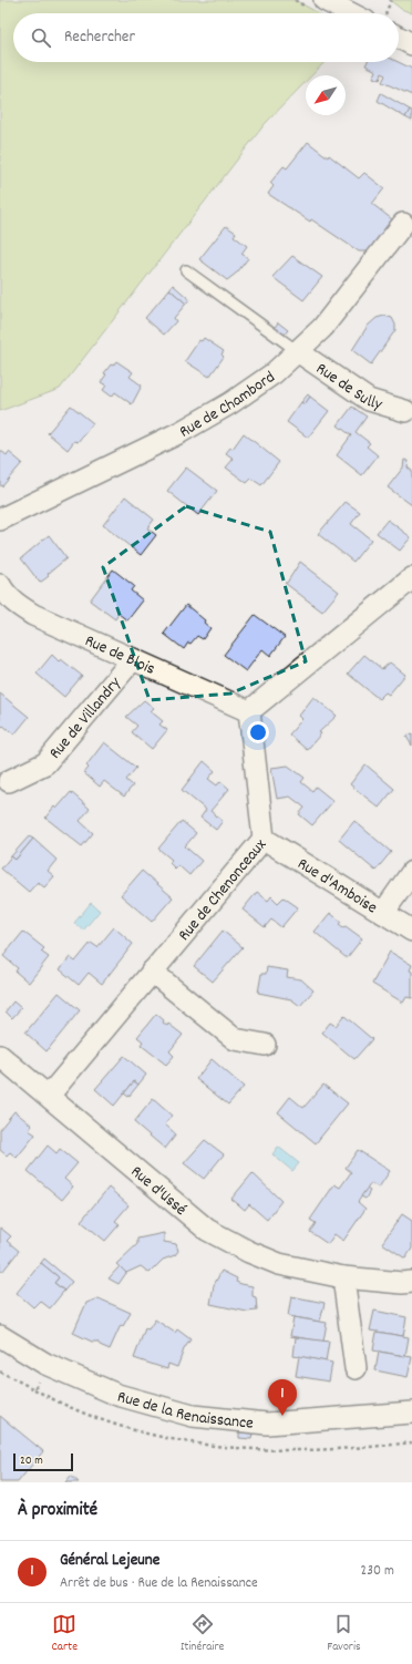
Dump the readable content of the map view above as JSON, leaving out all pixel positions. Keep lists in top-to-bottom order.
{
  "streets": {
    "street": [
      "Rue de Sully",
      "Rue de Chambord",
      "Rue de Blois",
      "Rue de Villandry",
      "Rue d'Amboise",
      "Rue de Chenonceaux",
      "Rue d'Ussé",
      "Rue de la Renaissance"
    ]
  },
  "crossings": [
    ["Rue de Sully", "Rue de Chambord"],
    ["Rue de Blois", "Rue de Villandry"],
    ["Rue de Blois", "Rue de Chenonceaux"],
    ["Rue d'Amboise", "Rue de Chenonceaux"],
    ["Rue de Chenonceaux", "Rue d'Ussé"]
  ],
  "scale_bar": "20 m",
  "north": "bottom left",
  "page": {
    "search": "Rechercher",
    "pins": "1",
    "scale": "20 m",
    "heading": "À proximité",
    "list": [
      {
        "mark": "1",
        "name": "Général Lejeune",
        "note": "Arrêt de bus · Rue de la Renaissance",
        "value": "230 m"
      }
    ],
    "nav": ["Carte", "Itinéraire", "Favoris"]
  }
}
